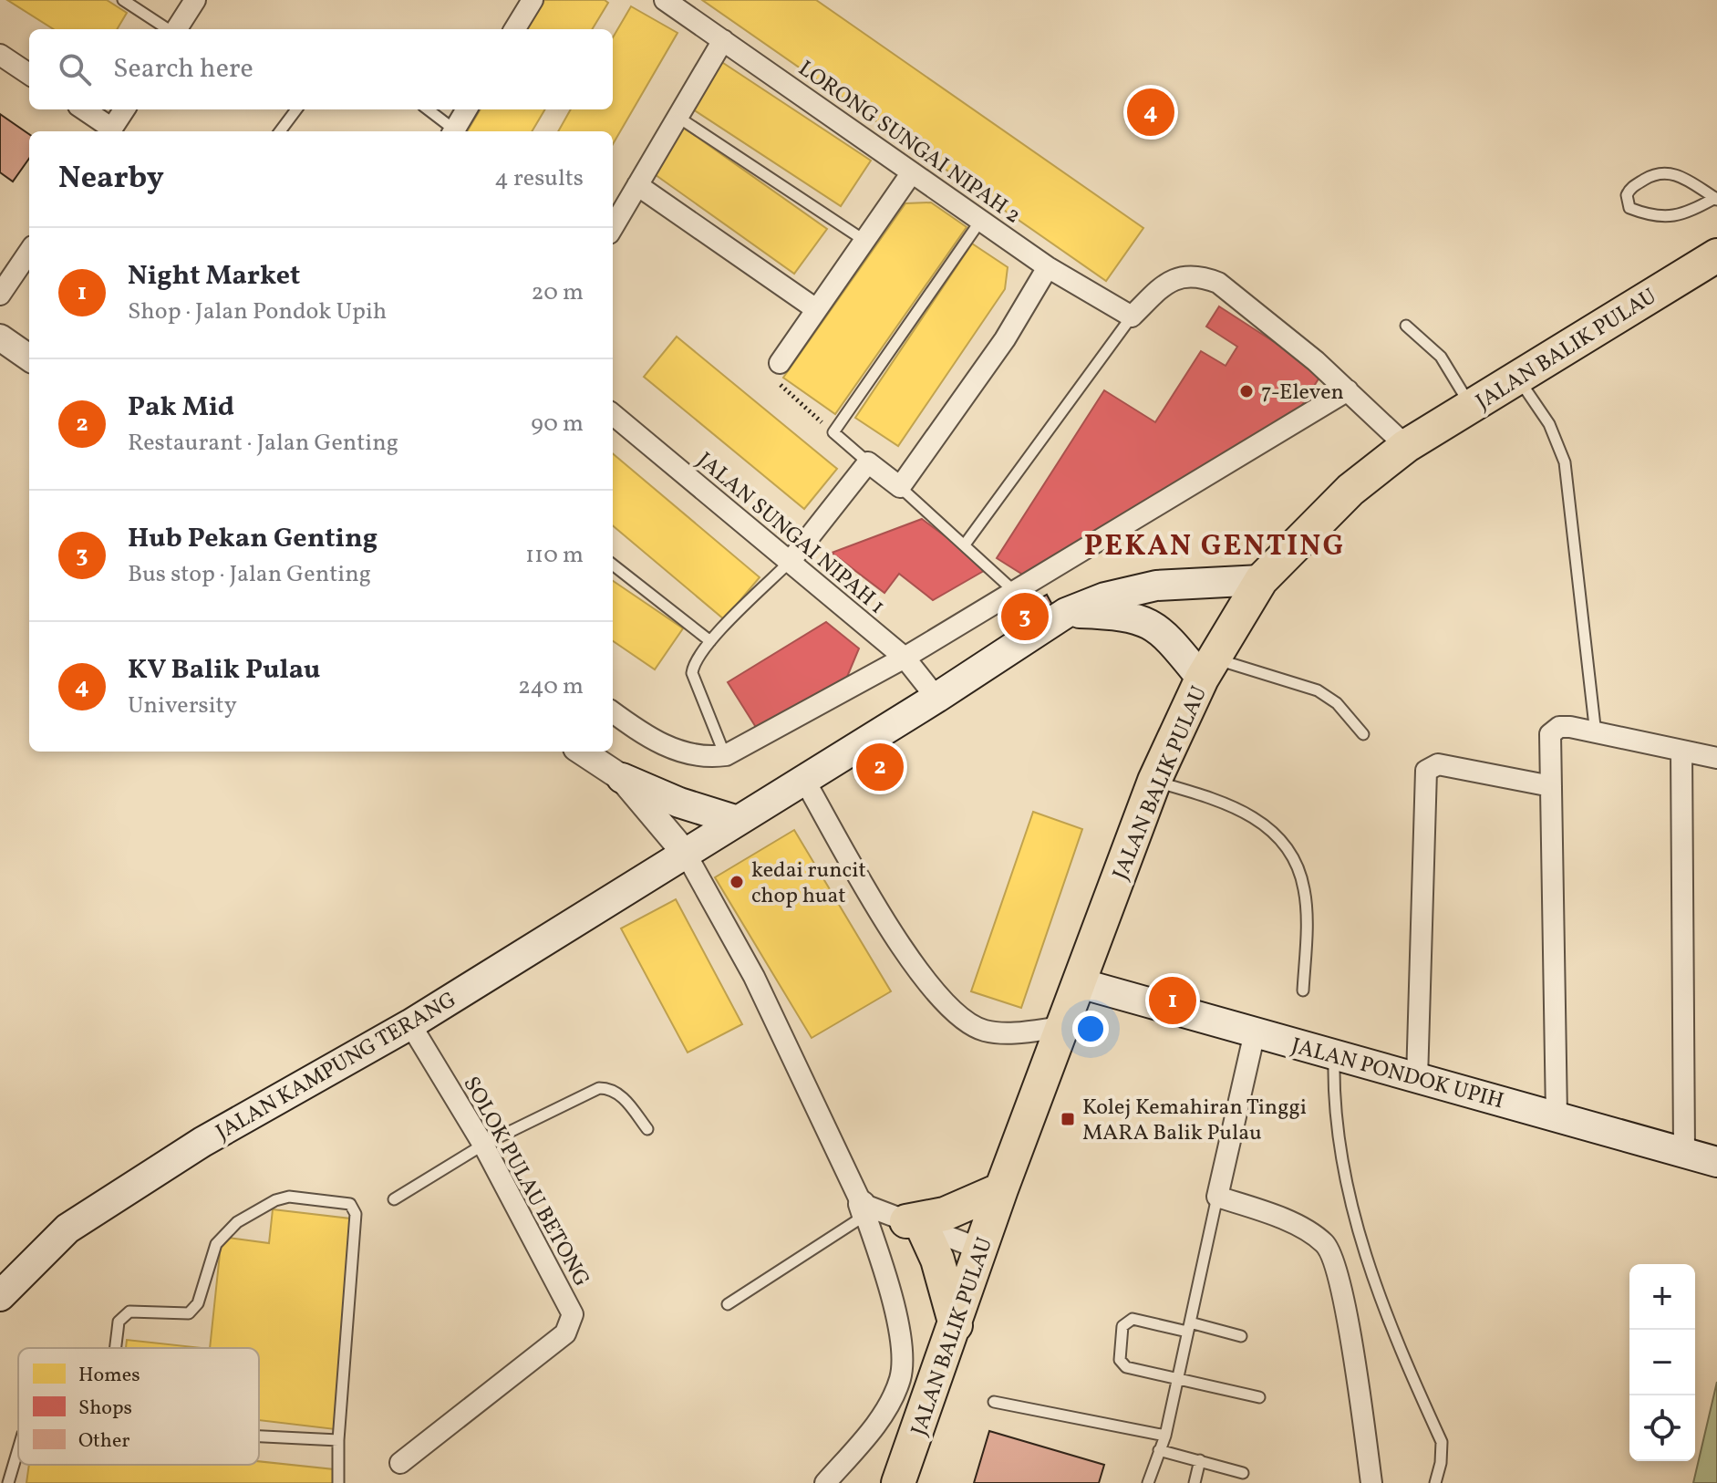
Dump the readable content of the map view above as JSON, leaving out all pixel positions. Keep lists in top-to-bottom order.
{
  "streets": {
    "main road": ["JALAN BALIK PULAU", "JALAN KAMPUNG TERANG", "JALAN PONDOK UPIH"],
    "street": ["LORONG SUNGAI NIPAH 2", "JALAN SUNGAI NIPAH 1", "SOLOK PULAU BETONG"]
  },
  "crossings": [
    ["JALAN BALIK PULAU", "JALAN KAMPUNG TERANG"],
    ["JALAN BALIK PULAU", "JALAN PONDOK UPIH"],
    ["JALAN SUNGAI NIPAH 1", "JALAN KAMPUNG TERANG"],
    ["JALAN KAMPUNG TERANG", "SOLOK PULAU BETONG"]
  ],
  "districts": ["PEKAN GENTING"],
  "places": {
    "other": ["7-Eleven", "kedai runcit chop huat"],
    "transit": ["Kolej Kemahiran Tinggi MARA Balik Pulau"]
  },
  "legend": ["Homes", "Shops", "Other"],
  "page": {
    "search": "Search here",
    "pins": [
      "4",
      "3",
      "2",
      "1"
    ],
    "heading": ["Nearby", "4 results"],
    "list": [
      {
        "mark": "1",
        "name": "Night Market",
        "note": "Shop · Jalan Pondok Upih",
        "value": "20 m"
      },
      {
        "mark": "2",
        "name": "Pak Mid",
        "note": "Restaurant · Jalan Genting",
        "value": "90 m"
      },
      {
        "mark": "3",
        "name": "Hub Pekan Genting",
        "note": "Bus stop · Jalan Genting",
        "value": "110 m"
      },
      {
        "mark": "4",
        "name": "KV Balik Pulau",
        "note": "University",
        "value": "240 m"
      }
    ],
    "map_buttons": ["+", "−"]
  }
}
